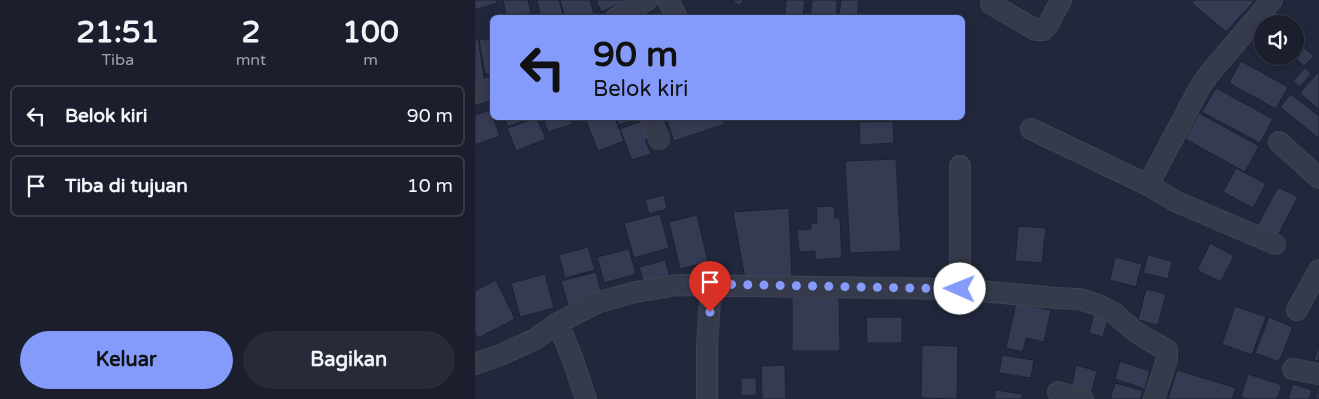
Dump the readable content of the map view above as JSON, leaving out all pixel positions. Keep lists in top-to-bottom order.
{
  "page": {
    "eta": [
      "21:51",
      "Tiba",
      "2",
      "mnt",
      "100",
      "m"
    ],
    "turn": ["90 m", "Belok kiri"],
    "list": [
      {
        "name": "Belok kiri",
        "value": "90 m"
      },
      {
        "name": "Tiba di tujuan",
        "value": "10 m"
      }
    ],
    "buttons": ["Keluar", "Bagikan"]
  }
}
